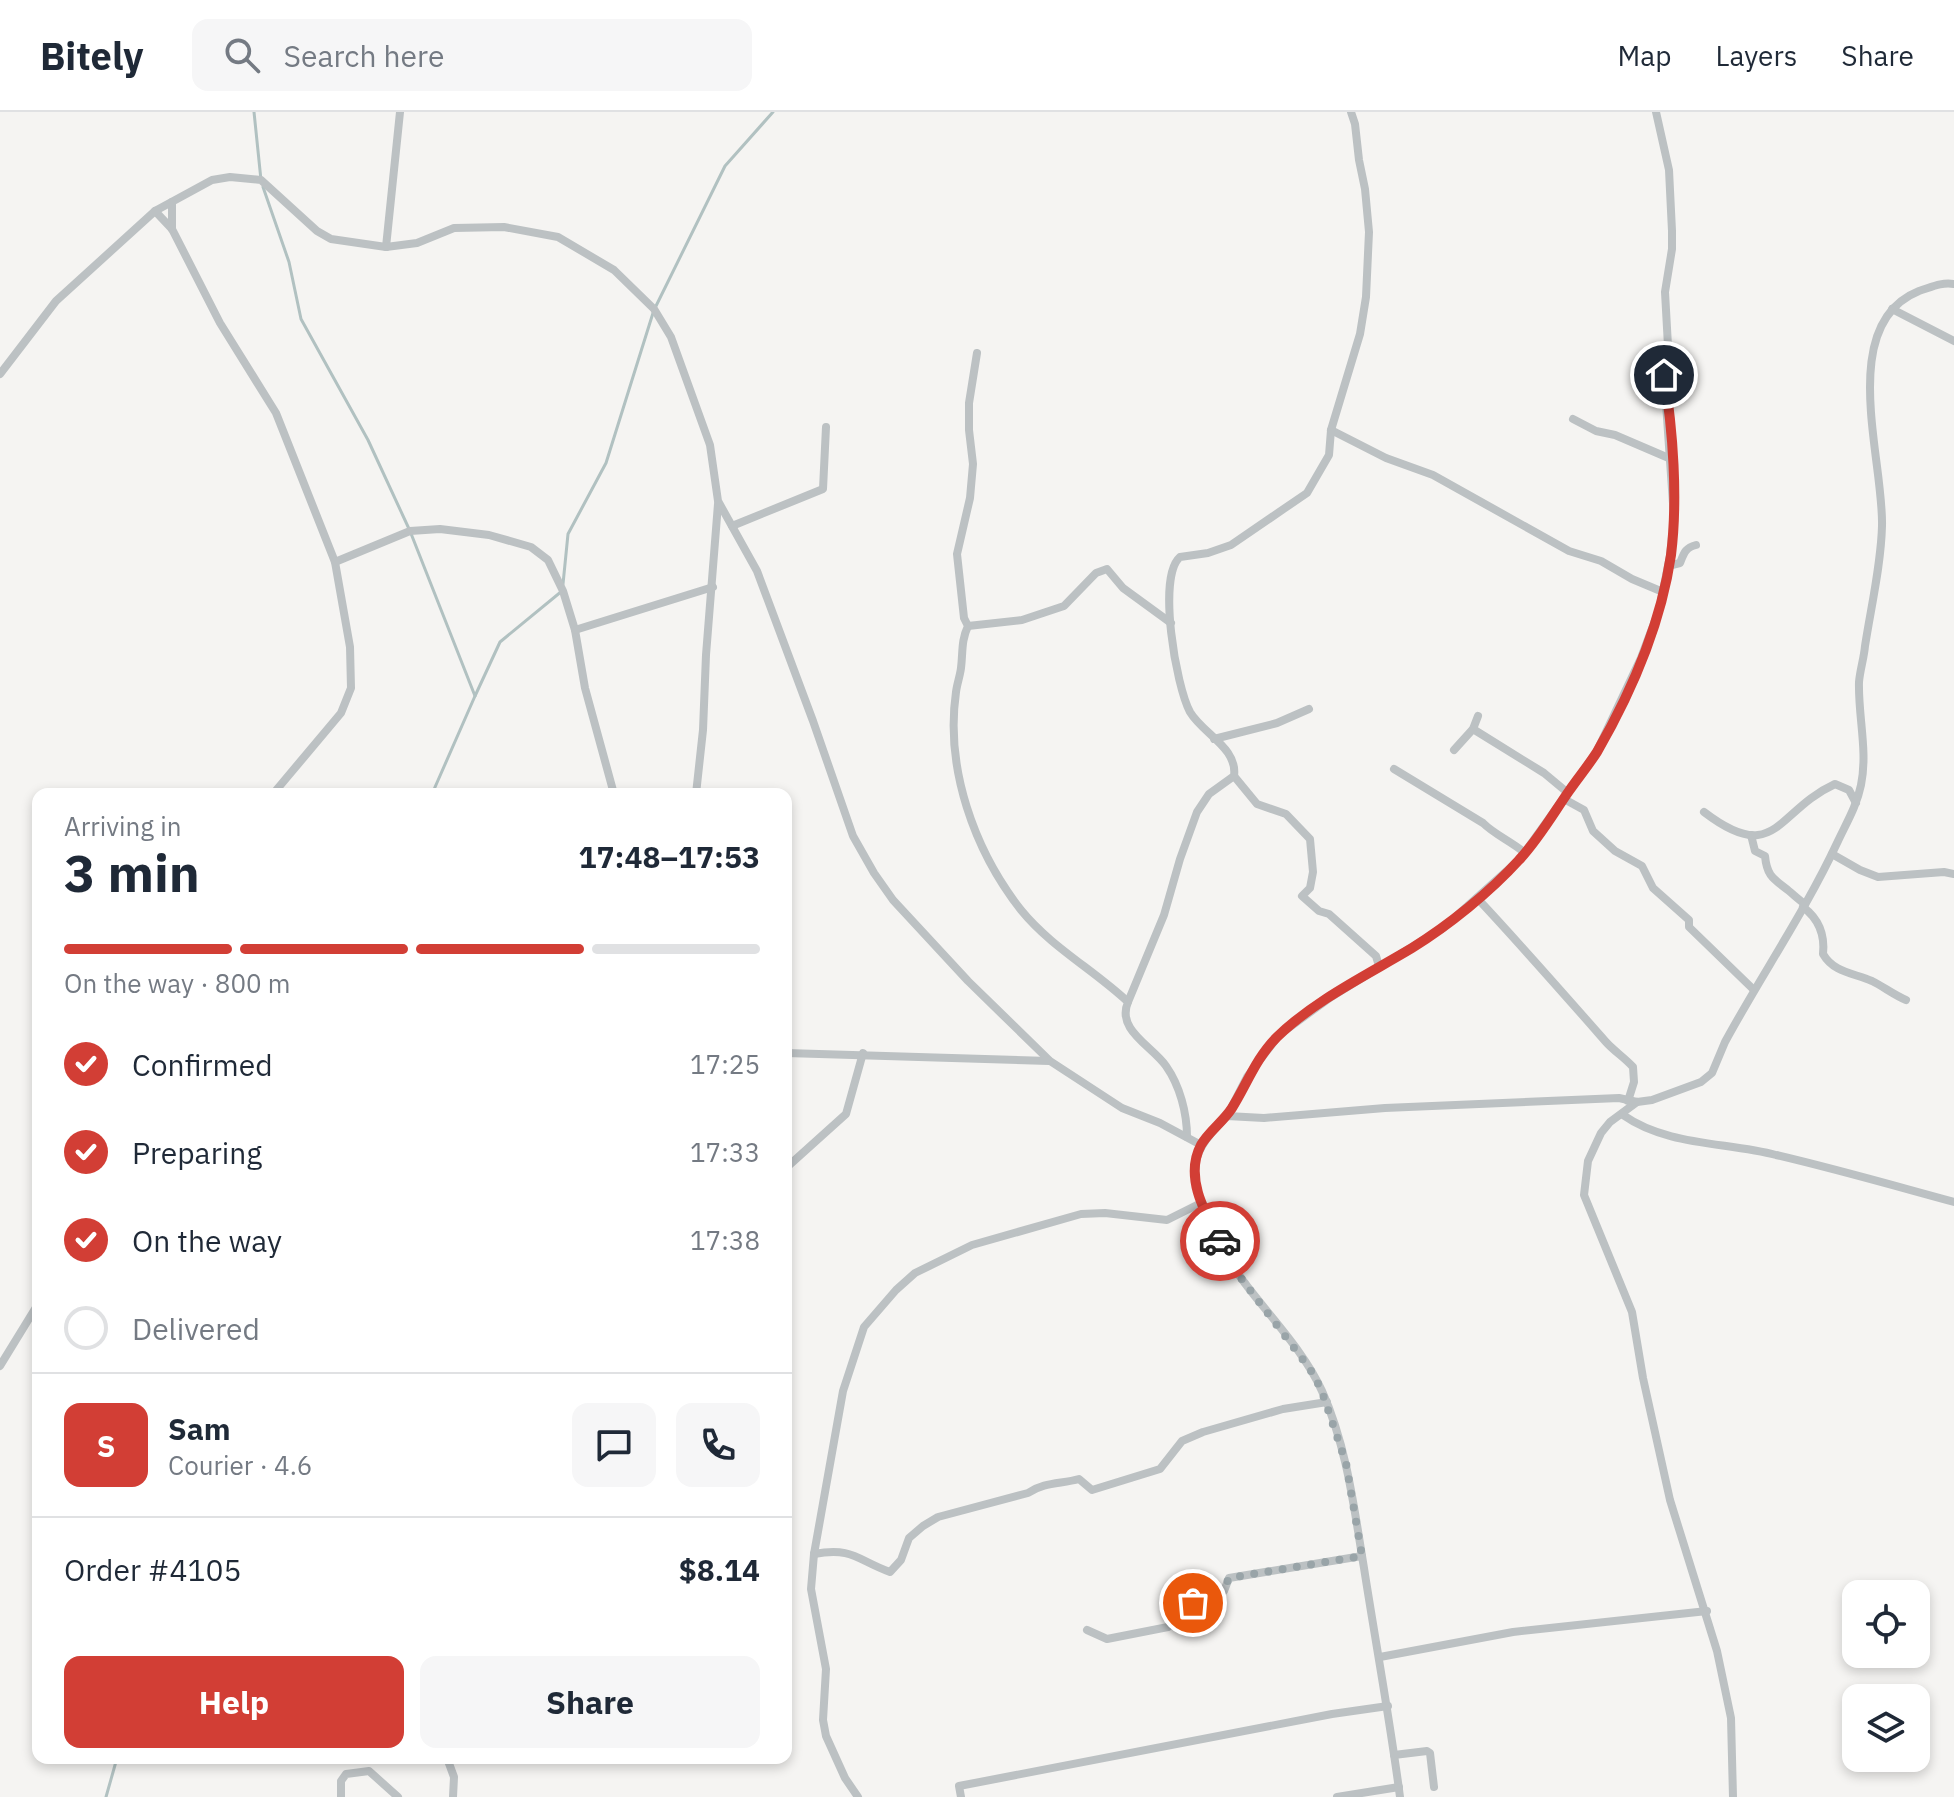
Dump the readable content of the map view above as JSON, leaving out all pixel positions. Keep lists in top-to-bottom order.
{
  "page": {
    "header": "Bitely",
    "search": "Search here",
    "nav": ["Map", "Layers", "Share"],
    "heading": ["3 min", "Arriving in", "17:48–17:53"],
    "panel": [
      "Sam",
      "Courier · 4.6",
      "Order #4105",
      "$8.14"
    ],
    "bar": "On the way · 800 m",
    "list": [
      ["Confirmed", "17:25"],
      ["Preparing", "17:33"],
      ["On the way", "17:38"],
      "Delivered"
    ],
    "round": "S",
    "buttons": ["Help", "Share"]
  }
}
